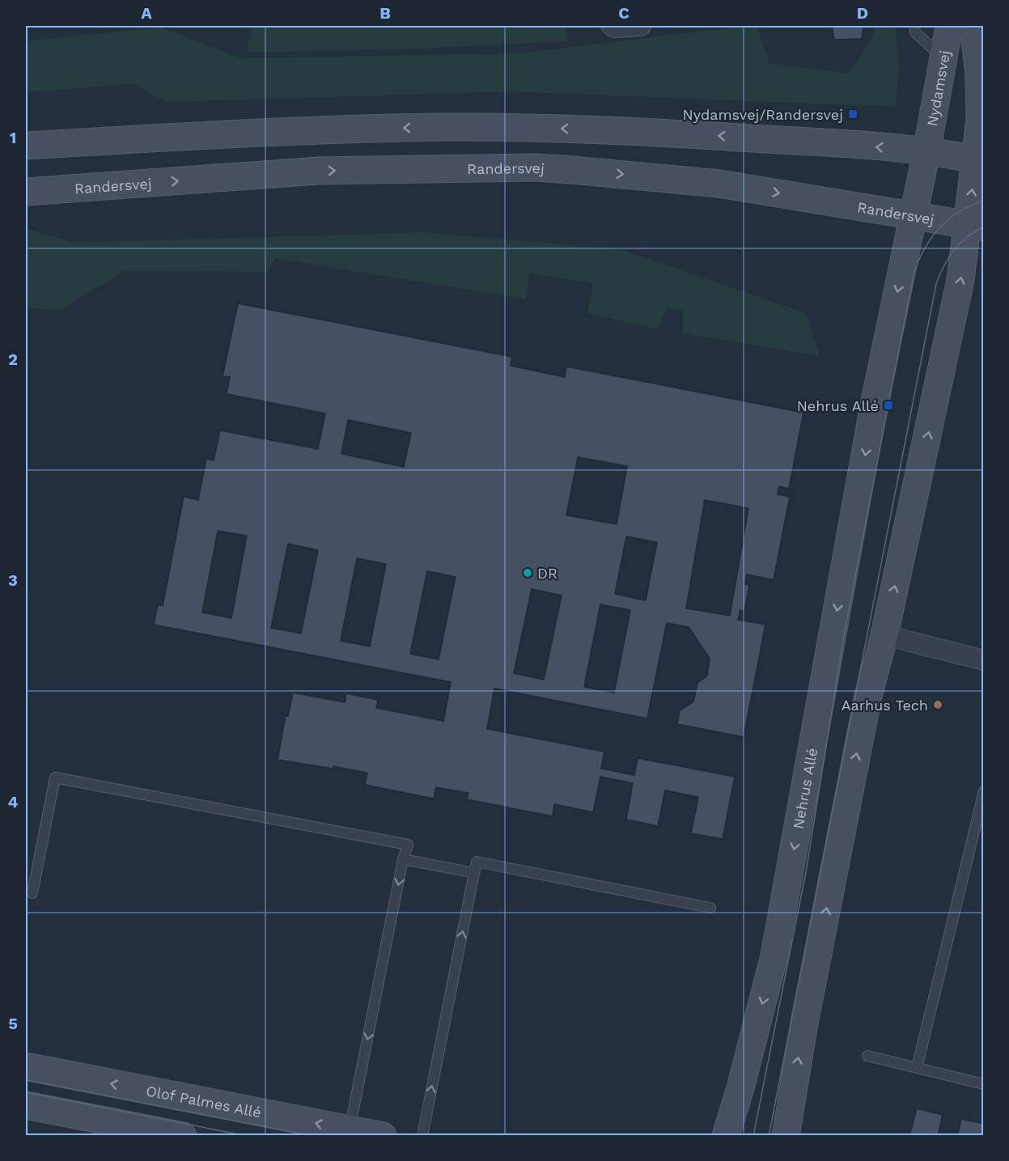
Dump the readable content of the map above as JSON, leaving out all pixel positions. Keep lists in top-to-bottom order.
{
  "streets": {
    "street": [
      "Nydamsvej",
      "Randersvej",
      "Nehrus Allé",
      "Olof Palmes Allé"
    ]
  },
  "crossings": [
    ["Nydamsvej", "Nehrus Allé"],
    ["Randersvej", "Nehrus Allé"]
  ],
  "places": {
    "transit": ["Nydamsvej/Randersvej", "Nehrus Allé"],
    "other": ["DR", "Aarhus Tech"]
  },
  "grid": {
    "columns": [
      "A",
      "B",
      "C",
      "D"
    ],
    "rows": [
      "1",
      "2",
      "3",
      "4",
      "5"
    ]
  }
}
